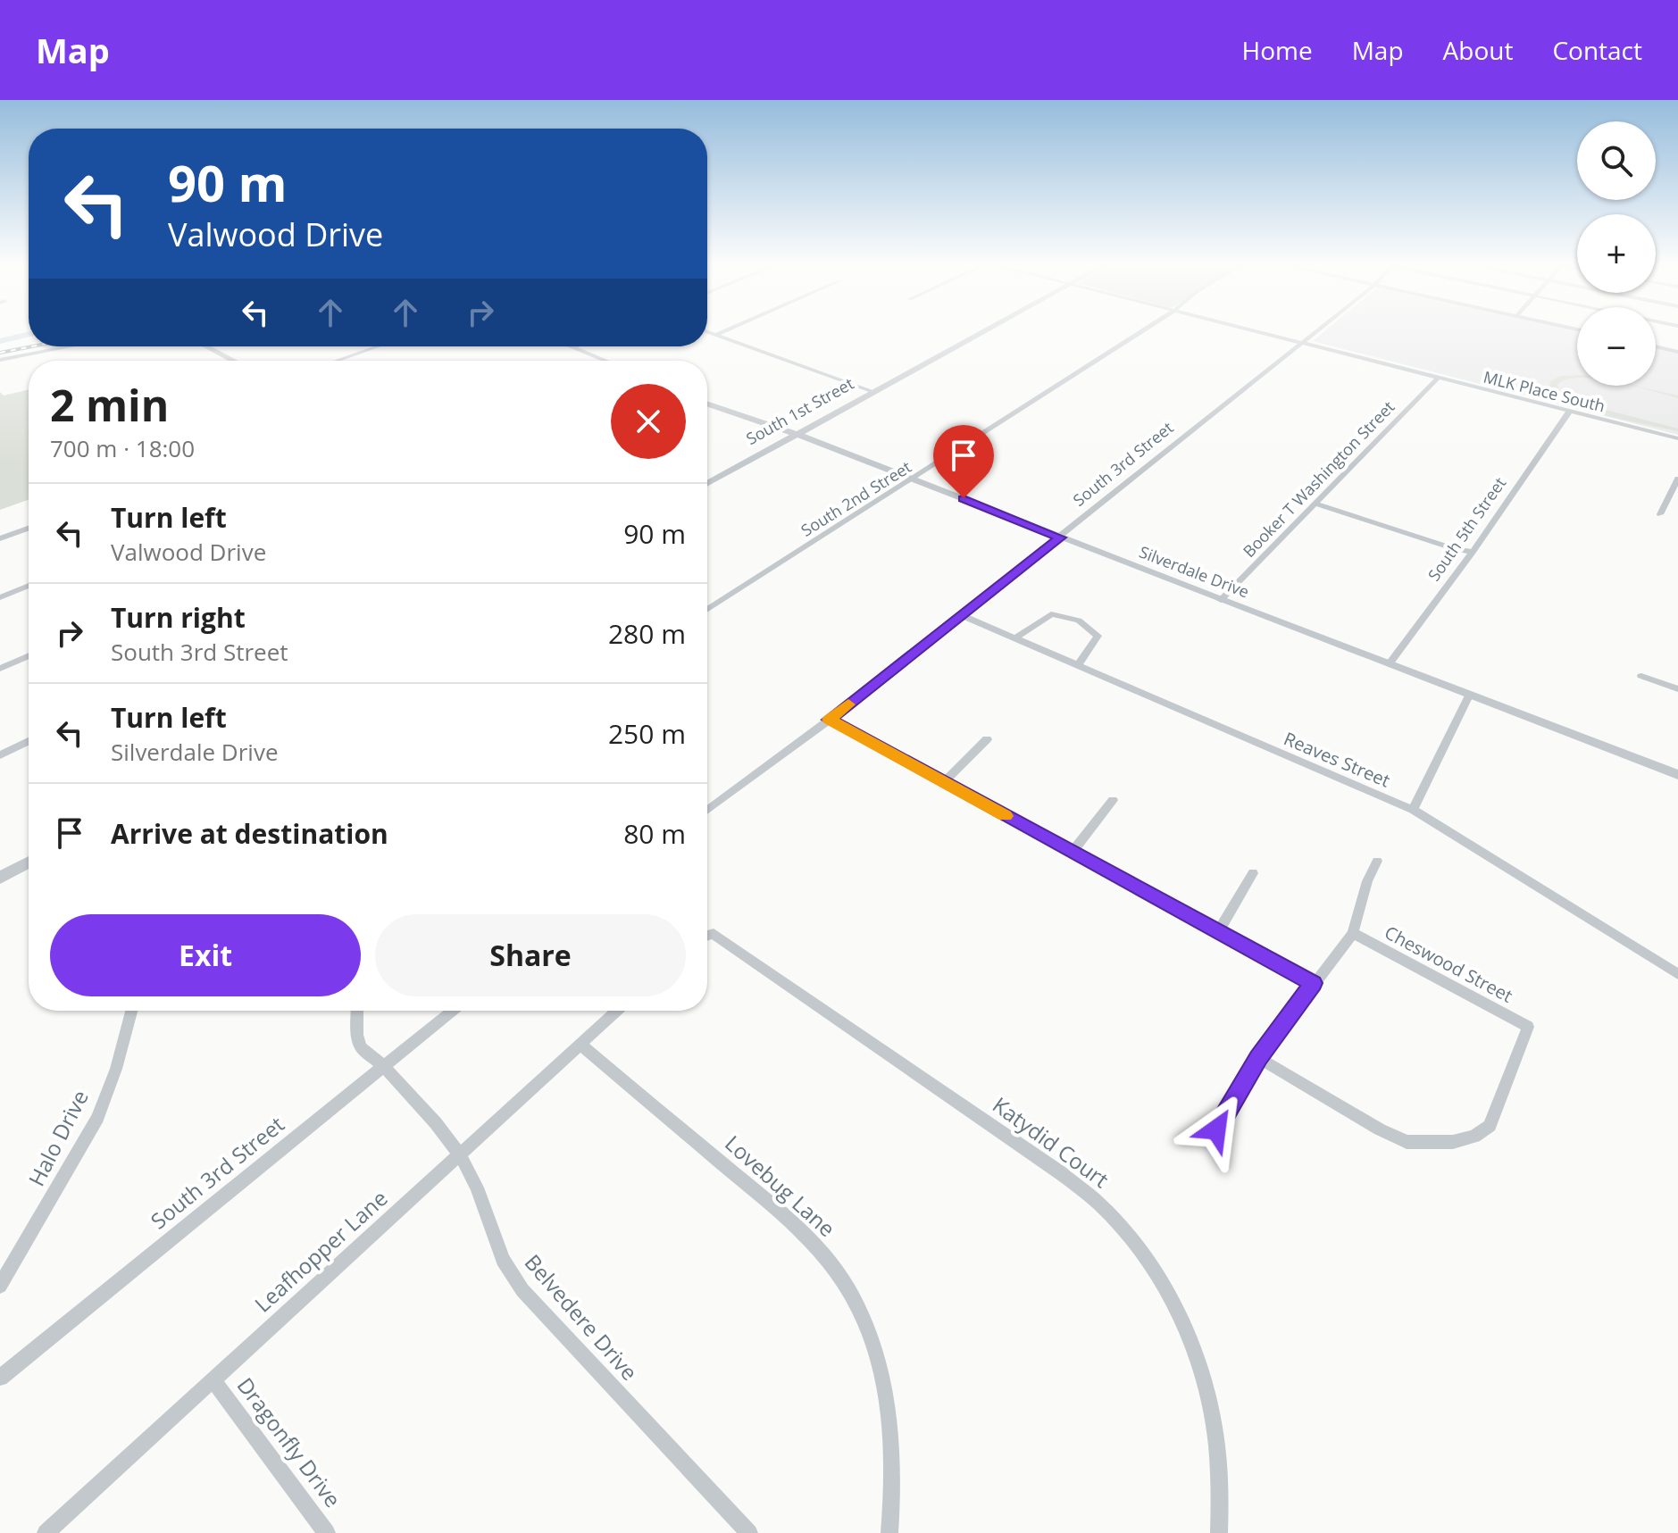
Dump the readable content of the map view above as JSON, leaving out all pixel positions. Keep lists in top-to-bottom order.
{
  "streets": {
    "street": [
      "MLK Place South",
      "South 1st Street",
      "South 3rd Street",
      "Booker T Washington Street",
      "South 2nd Street",
      "South 5th Street",
      "Silverdale Drive",
      "Reaves Street",
      "Cheswood Street",
      "Halo Drive",
      "Katydid Court",
      "Lovebug Lane",
      "Leafhopper Lane",
      "Belvedere Drive",
      "Dragonfly Drive"
    ]
  },
  "crossings": [
    ["MLK Place South", "South 3rd Street"],
    ["MLK Place South", "Booker T Washington Street"],
    ["MLK Place South", "South 5th Street"],
    ["South 1st Street", "Silverdale Drive"],
    ["South 3rd Street", "Silverdale Drive"],
    ["South 3rd Street", "Reaves Street"],
    ["South 3rd Street", "Belvedere Drive"],
    ["Booker T Washington Street", "Silverdale Drive"],
    ["South 2nd Street", "Silverdale Drive"],
    ["South 5th Street", "Silverdale Drive"],
    ["Lovebug Lane", "Leafhopper Lane"],
    ["Leafhopper Lane", "Belvedere Drive"],
    ["Leafhopper Lane", "Dragonfly Drive"]
  ],
  "page": {
    "header": "Map",
    "nav": [
      "Home",
      "Map",
      "About",
      "Contact"
    ],
    "map_buttons": ["+", "−"],
    "turn": ["90 m", "Valwood Drive"],
    "heading": ["2 min", "700 m · 18:00"],
    "list": [
      {
        "name": "Turn left",
        "note": "Valwood Drive",
        "value": "90 m"
      },
      {
        "name": "Turn right",
        "note": "South 3rd Street",
        "value": "280 m"
      },
      {
        "name": "Turn left",
        "note": "Silverdale Drive",
        "value": "250 m"
      },
      {
        "name": "Arrive at destination",
        "value": "80 m"
      }
    ],
    "buttons": ["Exit", "Share"]
  }
}
